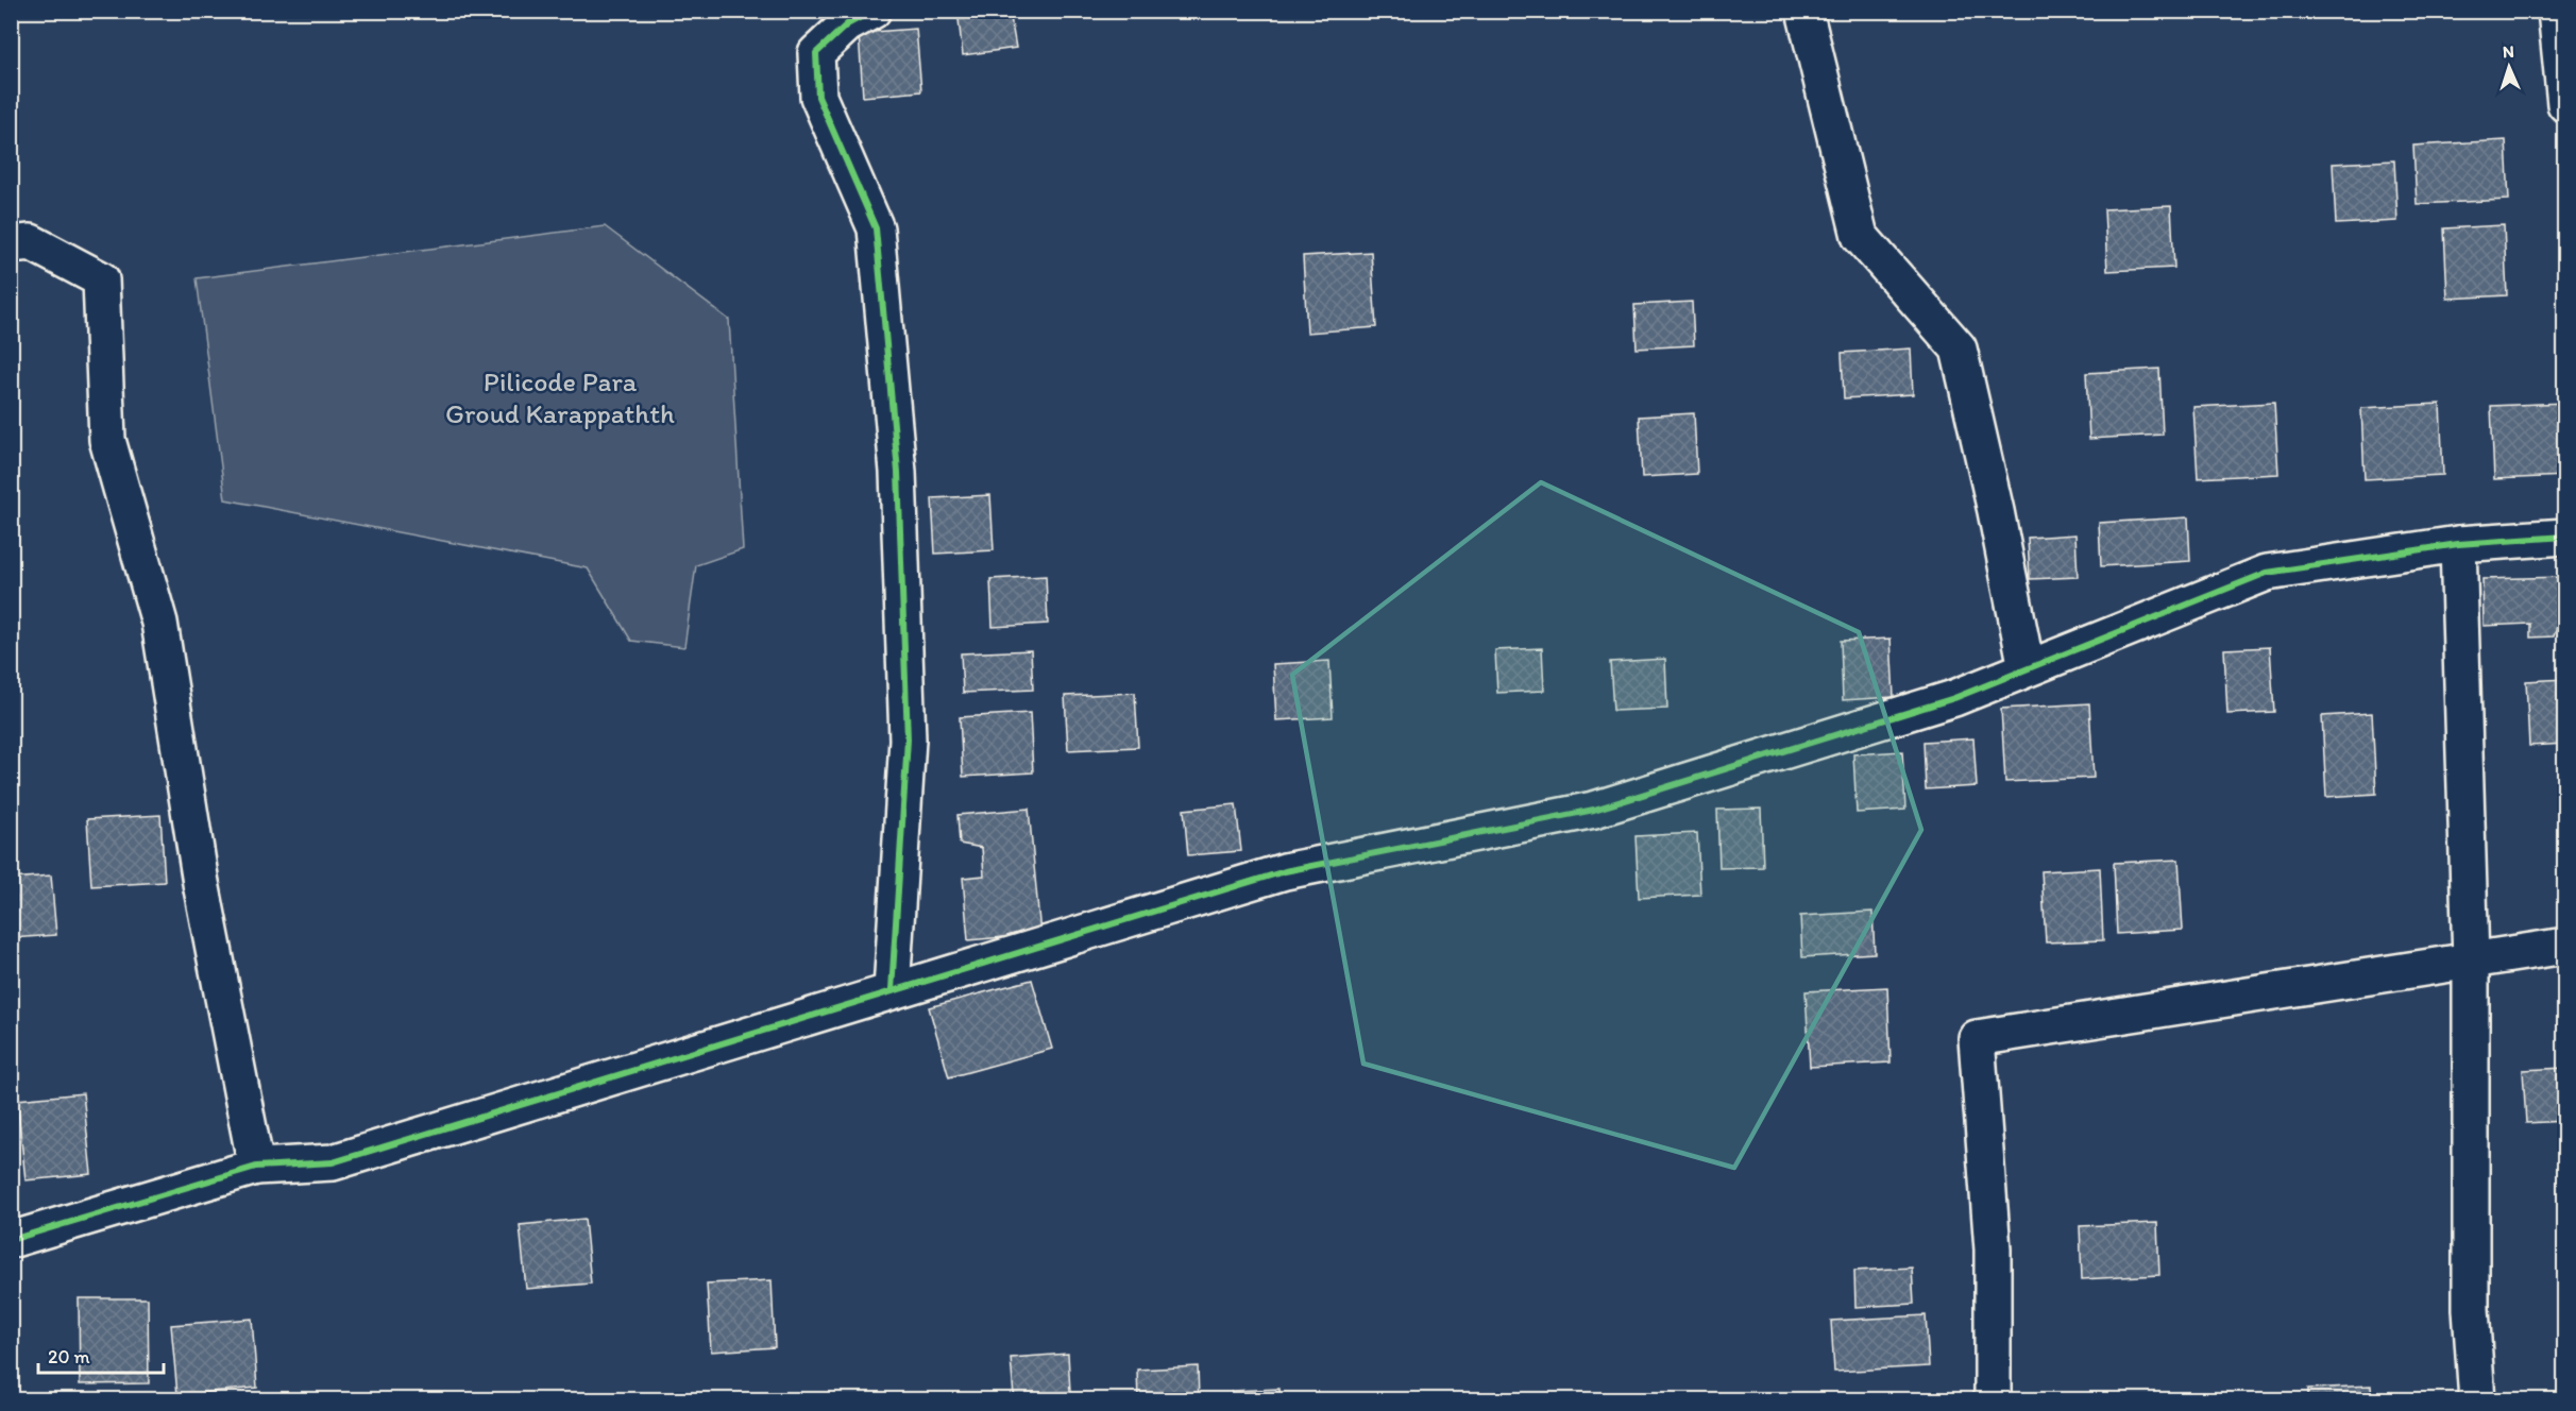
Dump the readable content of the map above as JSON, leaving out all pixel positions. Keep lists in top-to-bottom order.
{
  "parks": ["Pilicode Para Groud Karappathth"],
  "scale_bar": "20 m",
  "north": "top"
}
